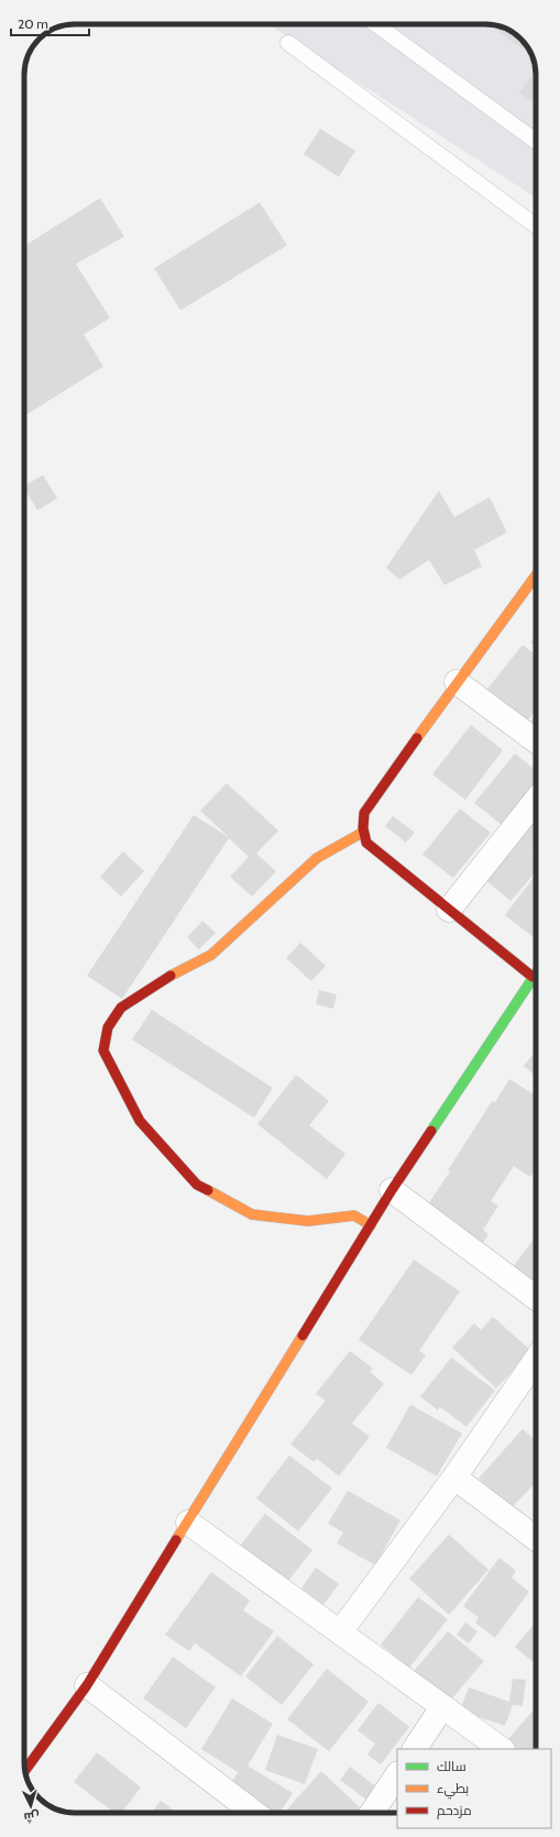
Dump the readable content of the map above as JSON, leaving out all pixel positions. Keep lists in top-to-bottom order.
{
  "legend": ["سالك", "بطيء", "مزدحم"],
  "scale_bar": "20 m",
  "north": "bottom"
}
